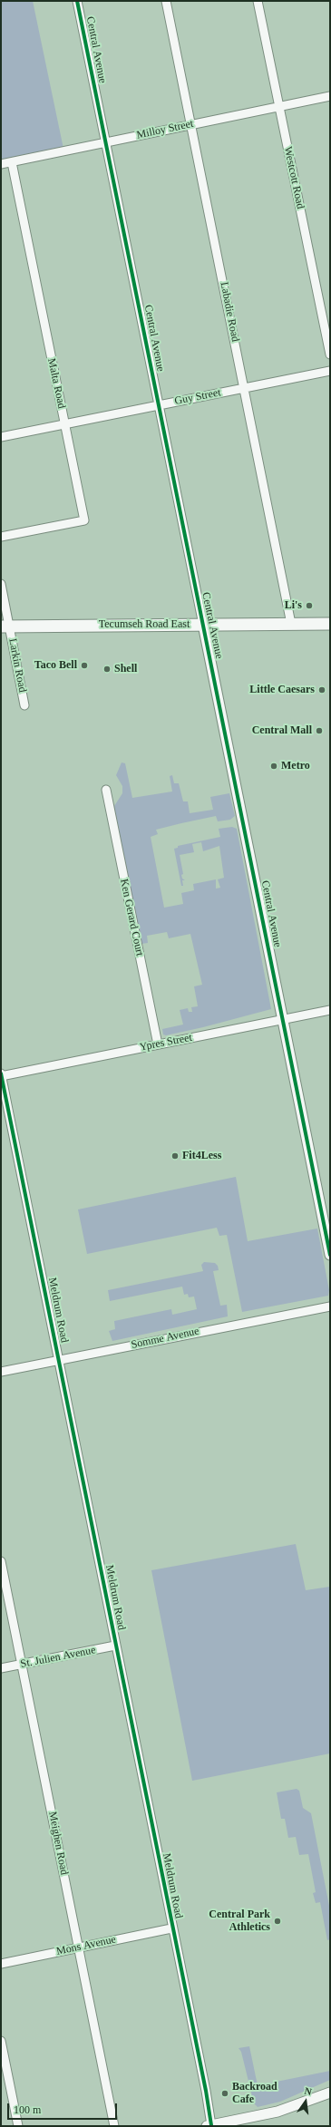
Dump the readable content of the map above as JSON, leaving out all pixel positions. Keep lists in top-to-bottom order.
{
  "streets": {
    "main road": ["Tecumseh Road East"],
    "street": [
      "Central Avenue",
      "Milloy Street",
      "Westcott Road",
      "Labadie Road",
      "Malta Road",
      "Guy Street",
      "Larkin Road",
      "Ken Gerard Court",
      "Ypres Street",
      "Meldrum Road",
      "Somme Avenue",
      "St. Julien Avenue",
      "Meighen Road",
      "Mons Avenue"
    ]
  },
  "crossings": [
    ["Central Avenue", "Milloy Street"],
    ["Central Avenue", "Guy Street"],
    ["Central Avenue", "Tecumseh Road East"],
    ["Central Avenue", "Ypres Street"],
    ["Milloy Street", "Westcott Road"],
    ["Milloy Street", "Labadie Road"],
    ["Milloy Street", "Malta Road"],
    ["Labadie Road", "Guy Street"],
    ["Labadie Road", "Tecumseh Road East"],
    ["Malta Road", "Guy Street"],
    ["Tecumseh Road East", "Larkin Road"],
    ["Ken Gerard Court", "Ypres Street"],
    ["Ypres Street", "Meldrum Road"],
    ["Meldrum Road", "Somme Avenue"],
    ["Meldrum Road", "St. Julien Avenue"],
    ["Meldrum Road", "Mons Avenue"],
    ["St. Julien Avenue", "Meighen Road"],
    ["Meighen Road", "Mons Avenue"]
  ],
  "places": [
    "Li's",
    "Taco Bell",
    "Shell",
    "Little Caesars",
    "Central Mall",
    "Metro",
    "Fit4Less",
    "Central Park Athletics",
    "Backroad Cafe"
  ],
  "scale_bar": "100 m",
  "north": "top"
}
